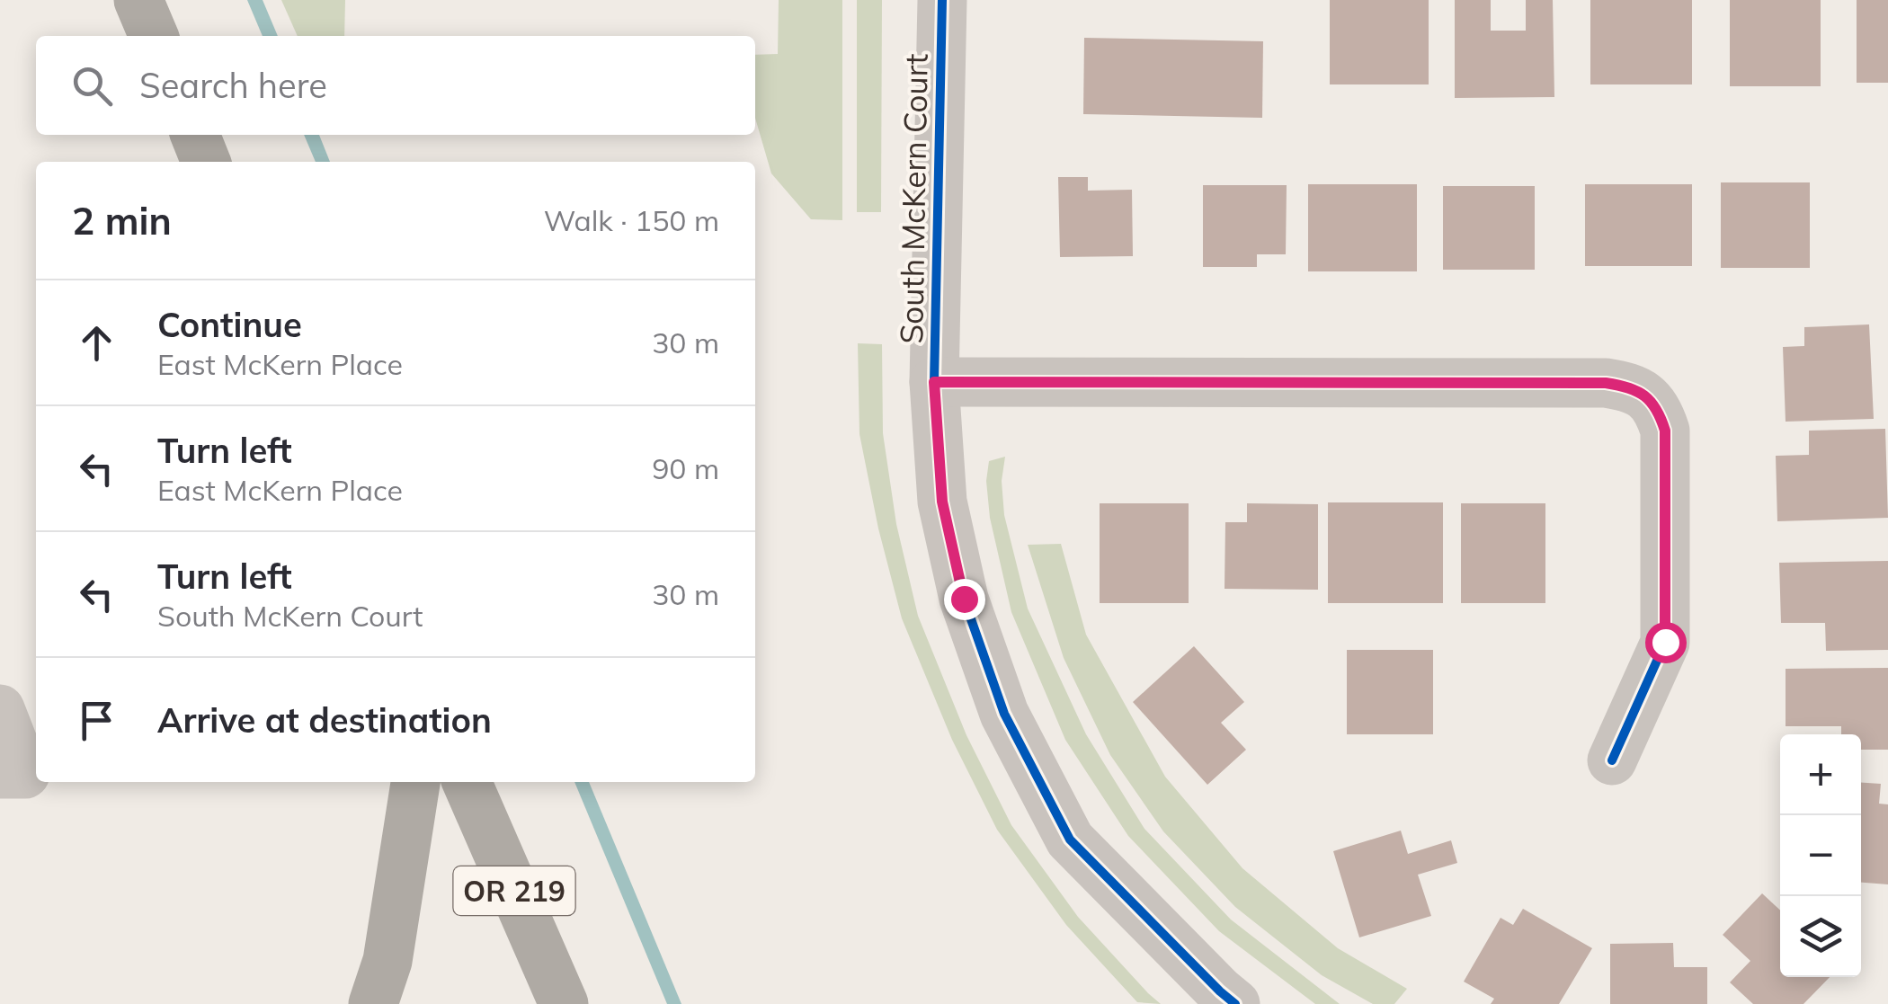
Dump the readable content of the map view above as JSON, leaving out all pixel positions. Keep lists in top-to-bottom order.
{
  "streets": {
    "highway": ["OR 219"],
    "street": ["South McKern Court"]
  },
  "page": {
    "search": "Search here",
    "heading": ["2 min", "Walk · 150 m"],
    "list": [
      ["Continue", "East McKern Place", "30 m"],
      ["Turn left", "East McKern Place", "90 m"],
      ["Turn left", "South McKern Court", "30 m"],
      "Arrive at destination"
    ],
    "map_buttons": ["+", "−"]
  }
}
